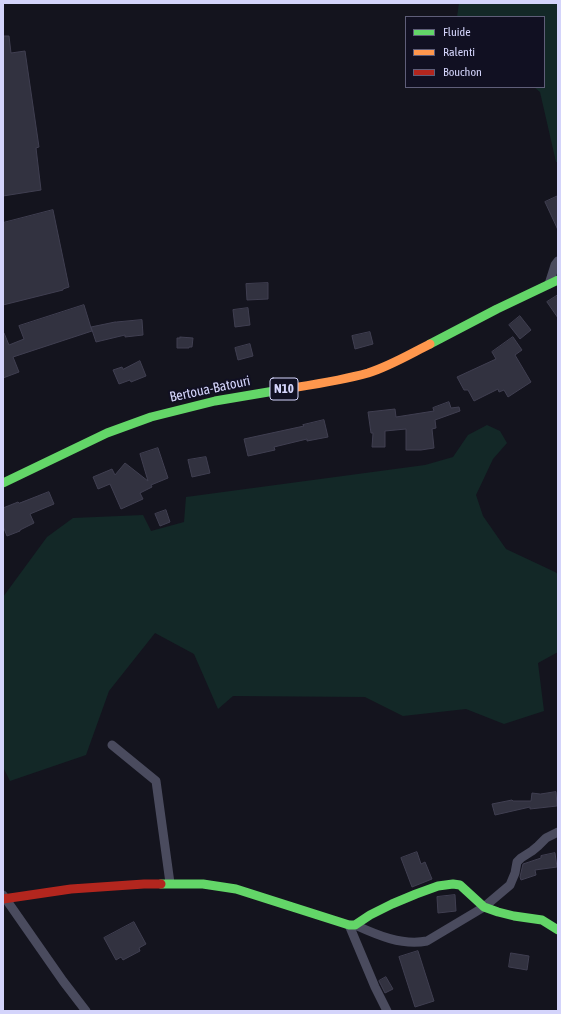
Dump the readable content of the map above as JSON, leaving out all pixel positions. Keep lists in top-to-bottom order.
{
  "streets": {
    "main road": ["Bertoua-Batouri", "N10"]
  },
  "legend": ["Fluide", "Ralenti", "Bouchon"]
}
